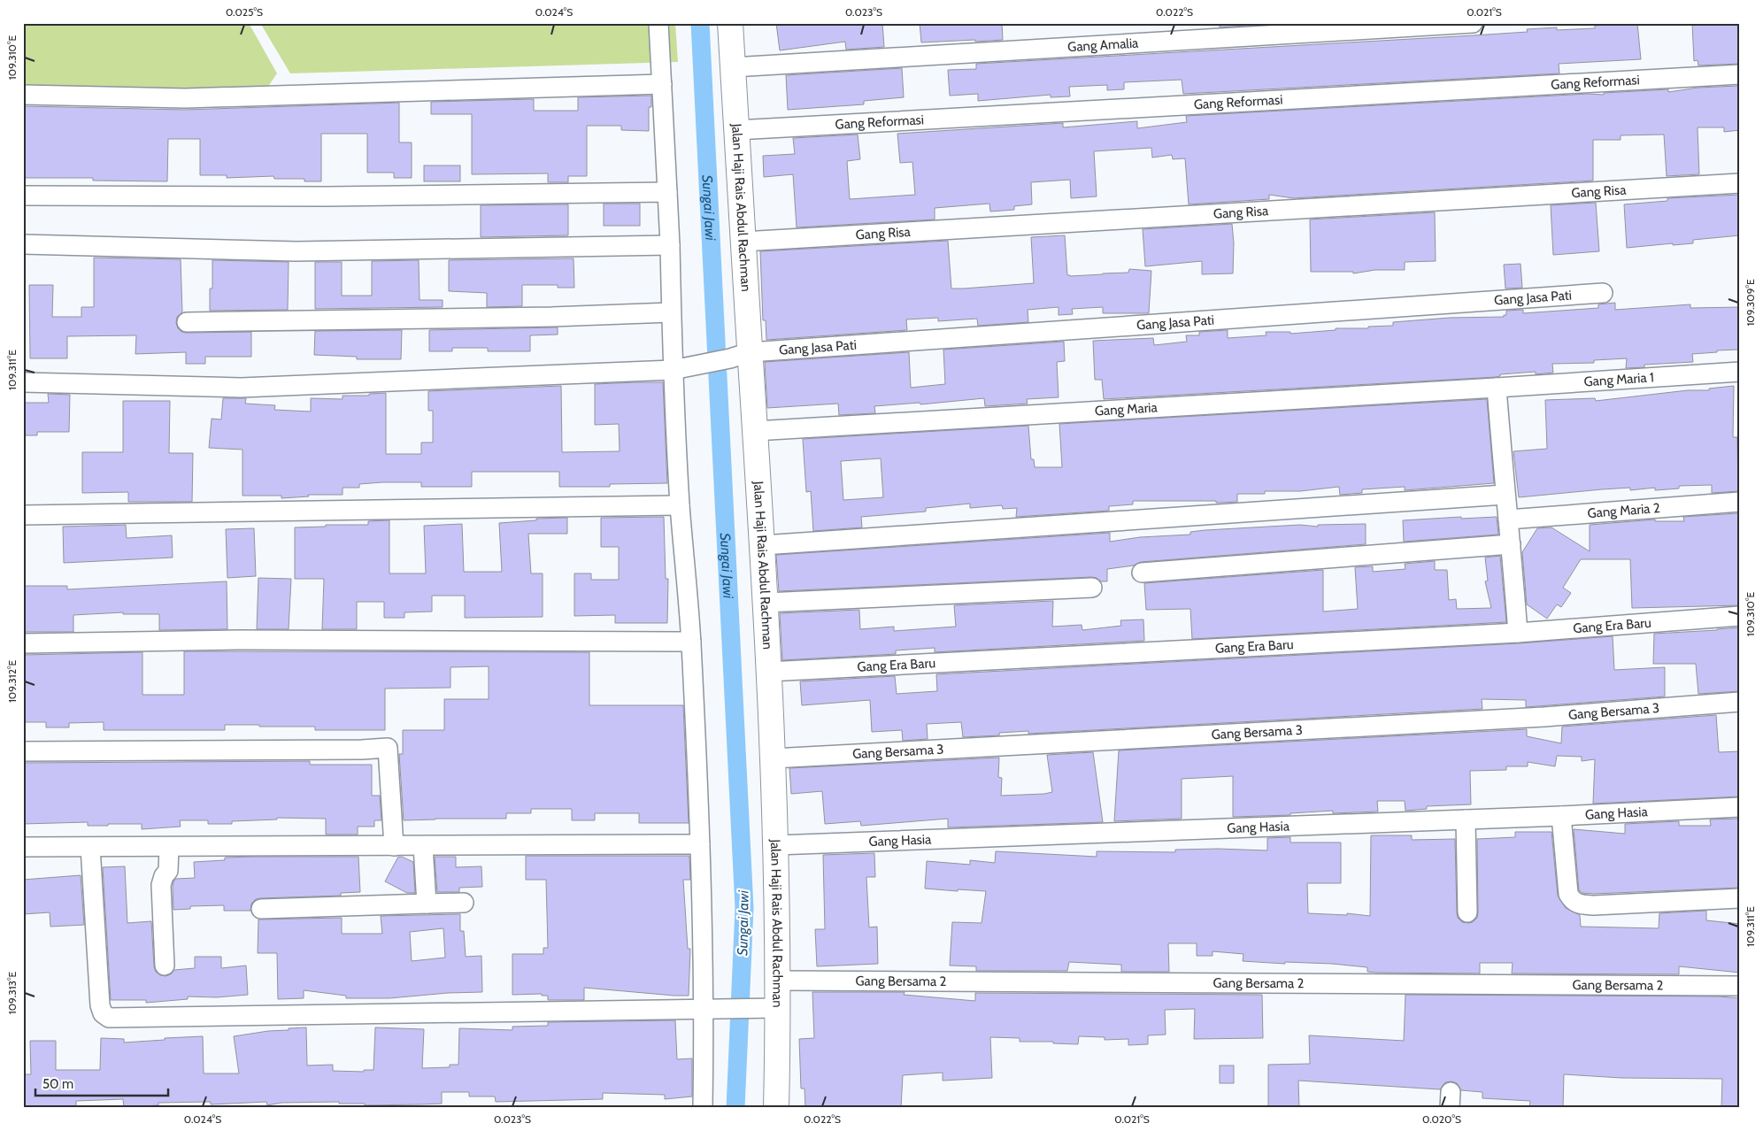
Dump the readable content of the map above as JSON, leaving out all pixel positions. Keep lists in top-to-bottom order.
{
  "streets": {
    "street": [
      "Gang Amalia",
      "Gang Reformasi",
      "Gang Risa",
      "Jalan Haji Rais Abdul Rachman",
      "Gang Jasa Pati",
      "Gang Maria 1",
      "Gang Maria",
      "Gang Maria 2",
      "Gang Era Baru",
      "Gang Bersama 3",
      "Gang Hasia",
      "Gang Bersama 2"
    ]
  },
  "crossings": [
    ["Gang Amalia", "Jalan Haji Rais Abdul Rachman"],
    ["Gang Reformasi", "Jalan Haji Rais Abdul Rachman"],
    ["Gang Risa", "Jalan Haji Rais Abdul Rachman"],
    ["Jalan Haji Rais Abdul Rachman", "Gang Jasa Pati"],
    ["Jalan Haji Rais Abdul Rachman", "Gang Maria"],
    ["Jalan Haji Rais Abdul Rachman", "Gang Era Baru"],
    ["Jalan Haji Rais Abdul Rachman", "Gang Bersama 3"],
    ["Jalan Haji Rais Abdul Rachman", "Gang Hasia"],
    ["Jalan Haji Rais Abdul Rachman", "Gang Bersama 2"],
    ["Gang Maria 1", "Gang Maria"]
  ],
  "water": ["Sungai Jawi"],
  "scale_bar": "50 m",
  "coordinates": [
    "0.025°S",
    "0.024°S",
    "0.023°S",
    "0.022°S",
    "0.021°S",
    "109.310°E",
    "109.309°E",
    "109.311°E",
    "109.312°E",
    "109.313°E",
    "0.020°S"
  ]
}
